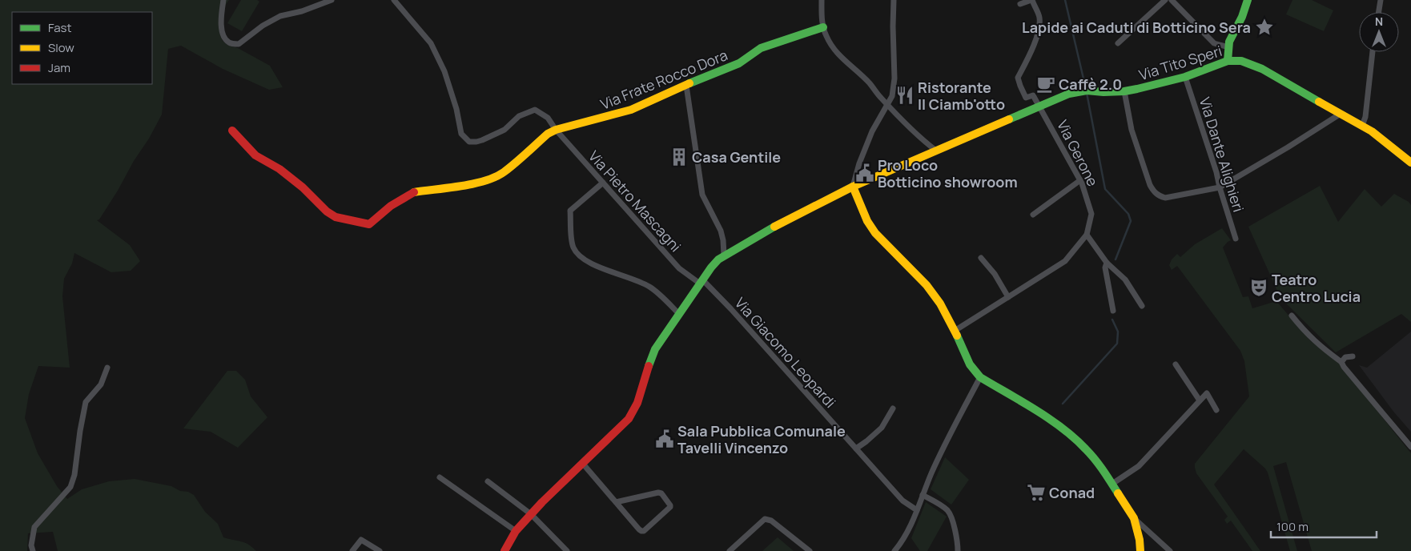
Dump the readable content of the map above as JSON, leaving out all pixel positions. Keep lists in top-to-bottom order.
{
  "streets": {
    "street": [
      "Via Tito Speri",
      "Via Frate Rocco Dora",
      "Via Gerone",
      "Via Dante Alighieri",
      "Via Pietro Mascagni",
      "Via Giacomo Leopardi"
    ]
  },
  "crossings": [
    ["Via Tito Speri", "Via Gerone"],
    ["Via Tito Speri", "Via Dante Alighieri"],
    ["Via Frate Rocco Dora", "Via Pietro Mascagni"],
    ["Via Pietro Mascagni", "Via Giacomo Leopardi"]
  ],
  "places": {
    "place": ["Lapide ai Caduti di Botticino Sera"],
    "cafe": ["Caffè 2.0"],
    "restaurant": ["Ristorante Il Ciamb'otto"],
    "building": ["Casa Gentile"],
    "public building": ["Pro Loco Botticino showroom", "Sala Pubblica Comunale Tavelli Vincenzo"],
    "theatre": ["Teatro Centro Lucia"],
    "supermarket": ["Conad"]
  },
  "legend": ["Fast", "Slow", "Jam"],
  "scale_bar": "100 m",
  "north": "top"
}
